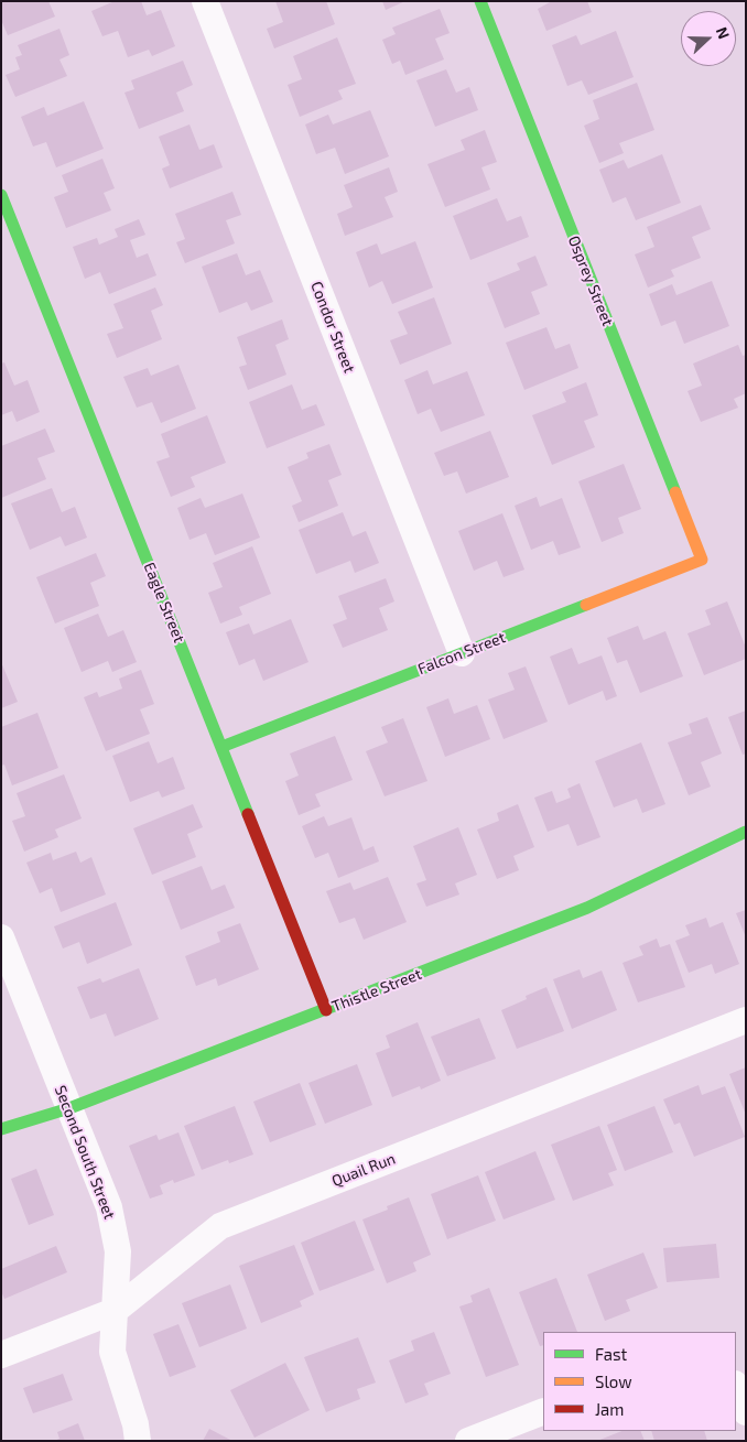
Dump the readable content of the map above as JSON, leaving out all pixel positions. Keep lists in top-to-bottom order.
{
  "streets": {
    "street": [
      "Osprey Street",
      "Condor Street",
      "Eagle Street",
      "Falcon Street",
      "Thistle Street",
      "Second South Street",
      "Quail Run"
    ]
  },
  "crossings": [
    ["Osprey Street", "Falcon Street"],
    ["Condor Street", "Falcon Street"],
    ["Eagle Street", "Falcon Street"],
    ["Eagle Street", "Thistle Street"],
    ["Thistle Street", "Second South Street"],
    ["Second South Street", "Quail Run"]
  ],
  "legend": ["Fast", "Slow", "Jam"],
  "north": "right"
}
